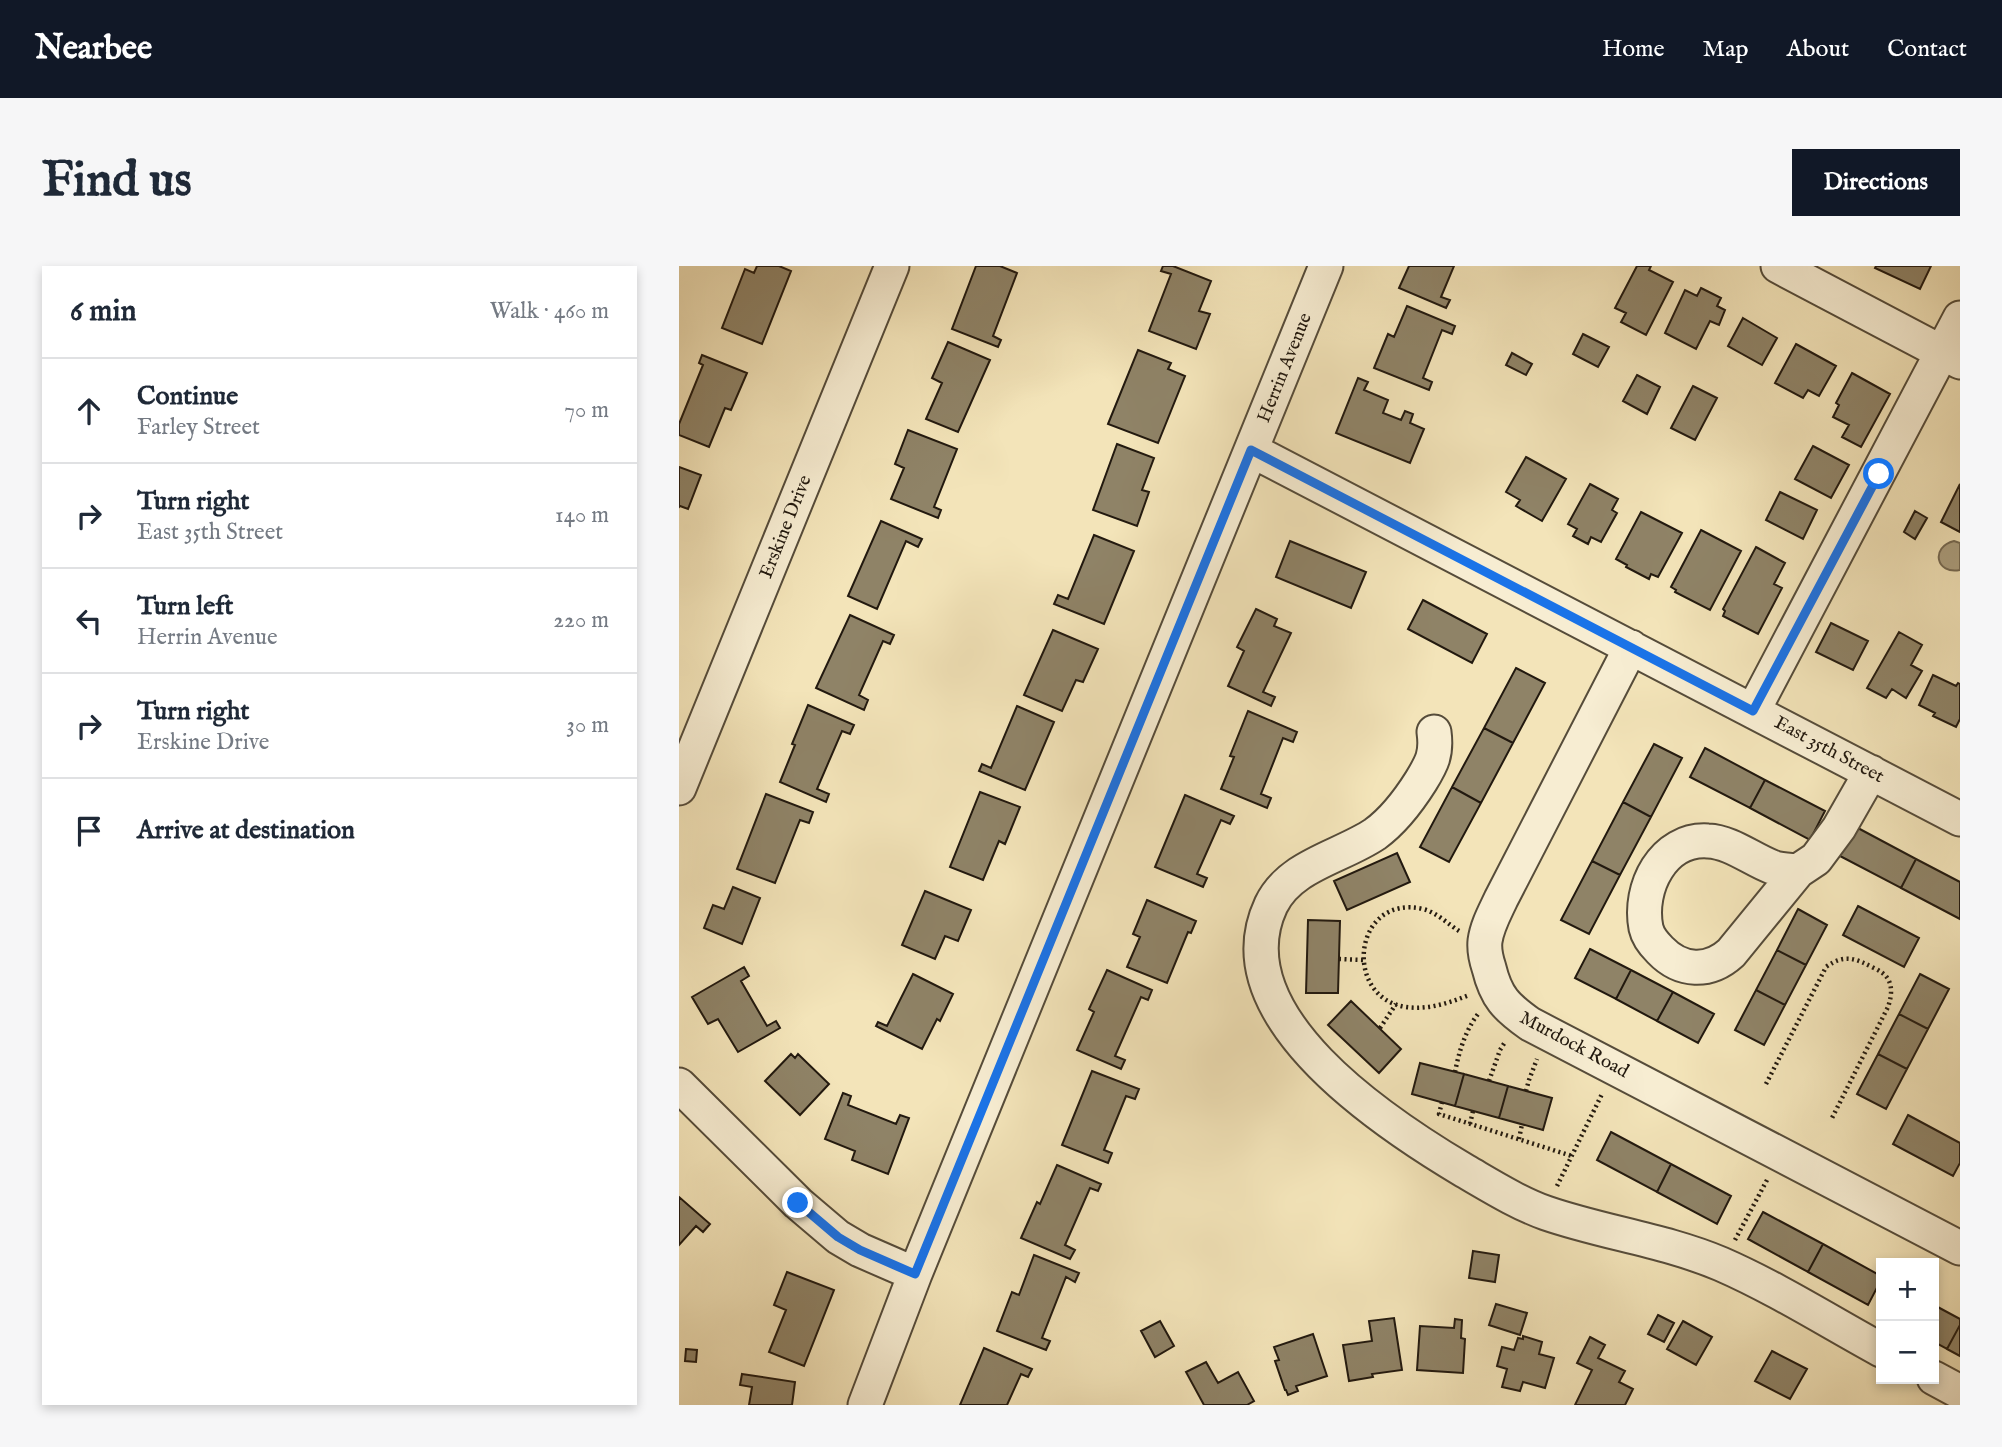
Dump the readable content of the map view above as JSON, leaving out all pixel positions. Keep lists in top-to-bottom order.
{
  "streets": {
    "street": [
      "Herrin Avenue",
      "Erskine Drive",
      "East 35th Street",
      "Murdock Road"
    ]
  },
  "crossings": [
    ["Herrin Avenue", "East 35th Street"],
    ["East 35th Street", "Murdock Road"]
  ],
  "page": {
    "header": "Nearbee",
    "nav": [
      "Home",
      "Map",
      "About",
      "Contact"
    ],
    "buttons": "Directions",
    "title": "Find us",
    "heading": ["6 min", "Walk · 460 m"],
    "list": [
      ["Continue", "Farley Street", "70 m"],
      ["Turn right", "East 35th Street", "140 m"],
      ["Turn left", "Herrin Avenue", "220 m"],
      ["Turn right", "Erskine Drive", "30 m"],
      "Arrive at destination"
    ],
    "map_buttons": ["+", "−"]
  }
}
